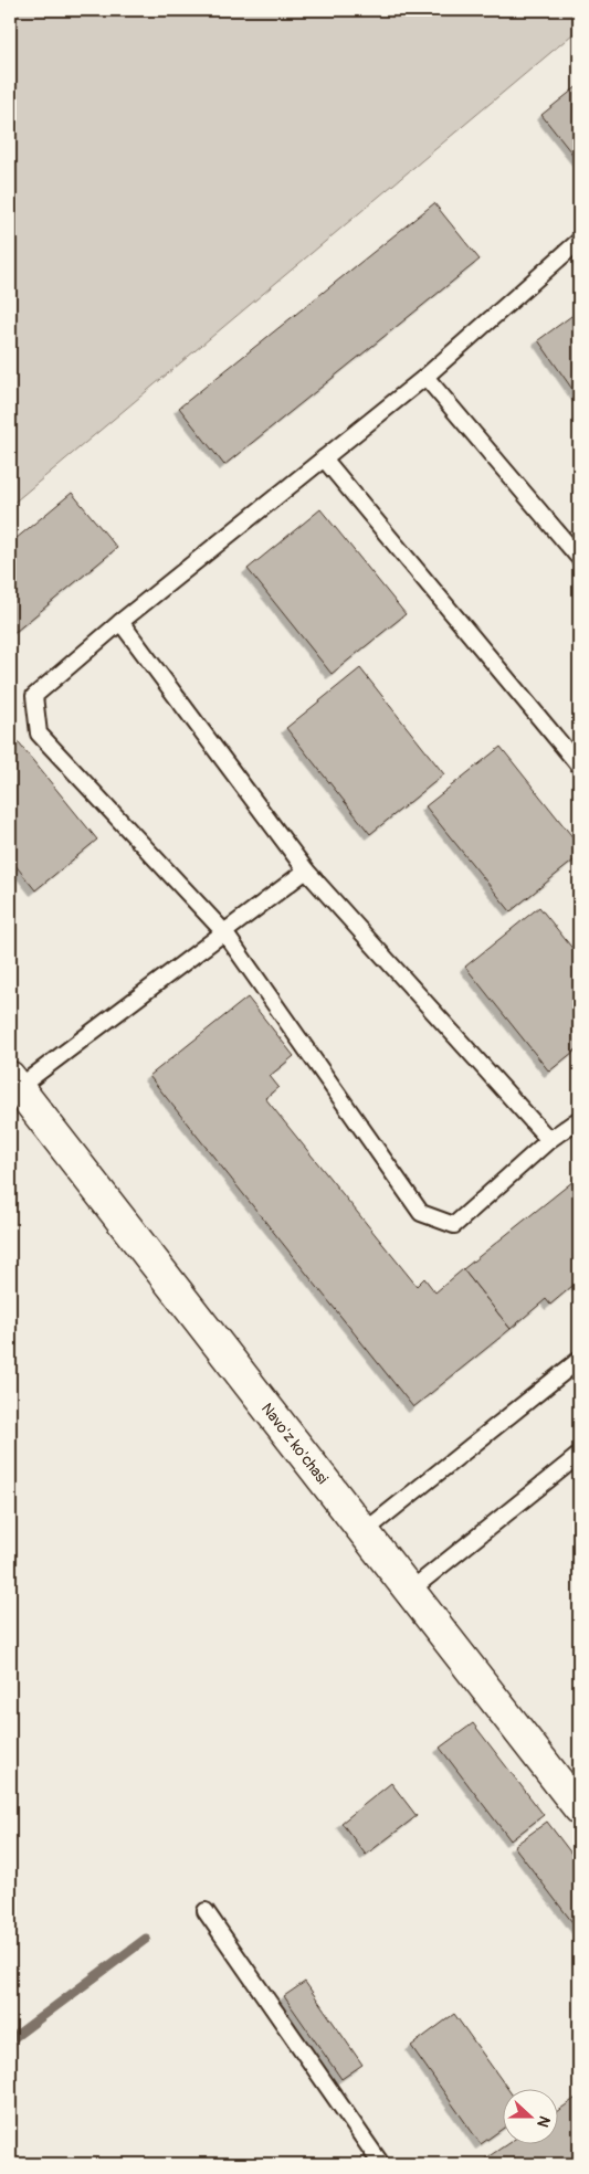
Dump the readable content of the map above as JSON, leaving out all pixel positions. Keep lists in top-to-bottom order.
{
  "streets": {
    "street": ["Navo'z ko'chasi"]
  },
  "north": "right"
}
